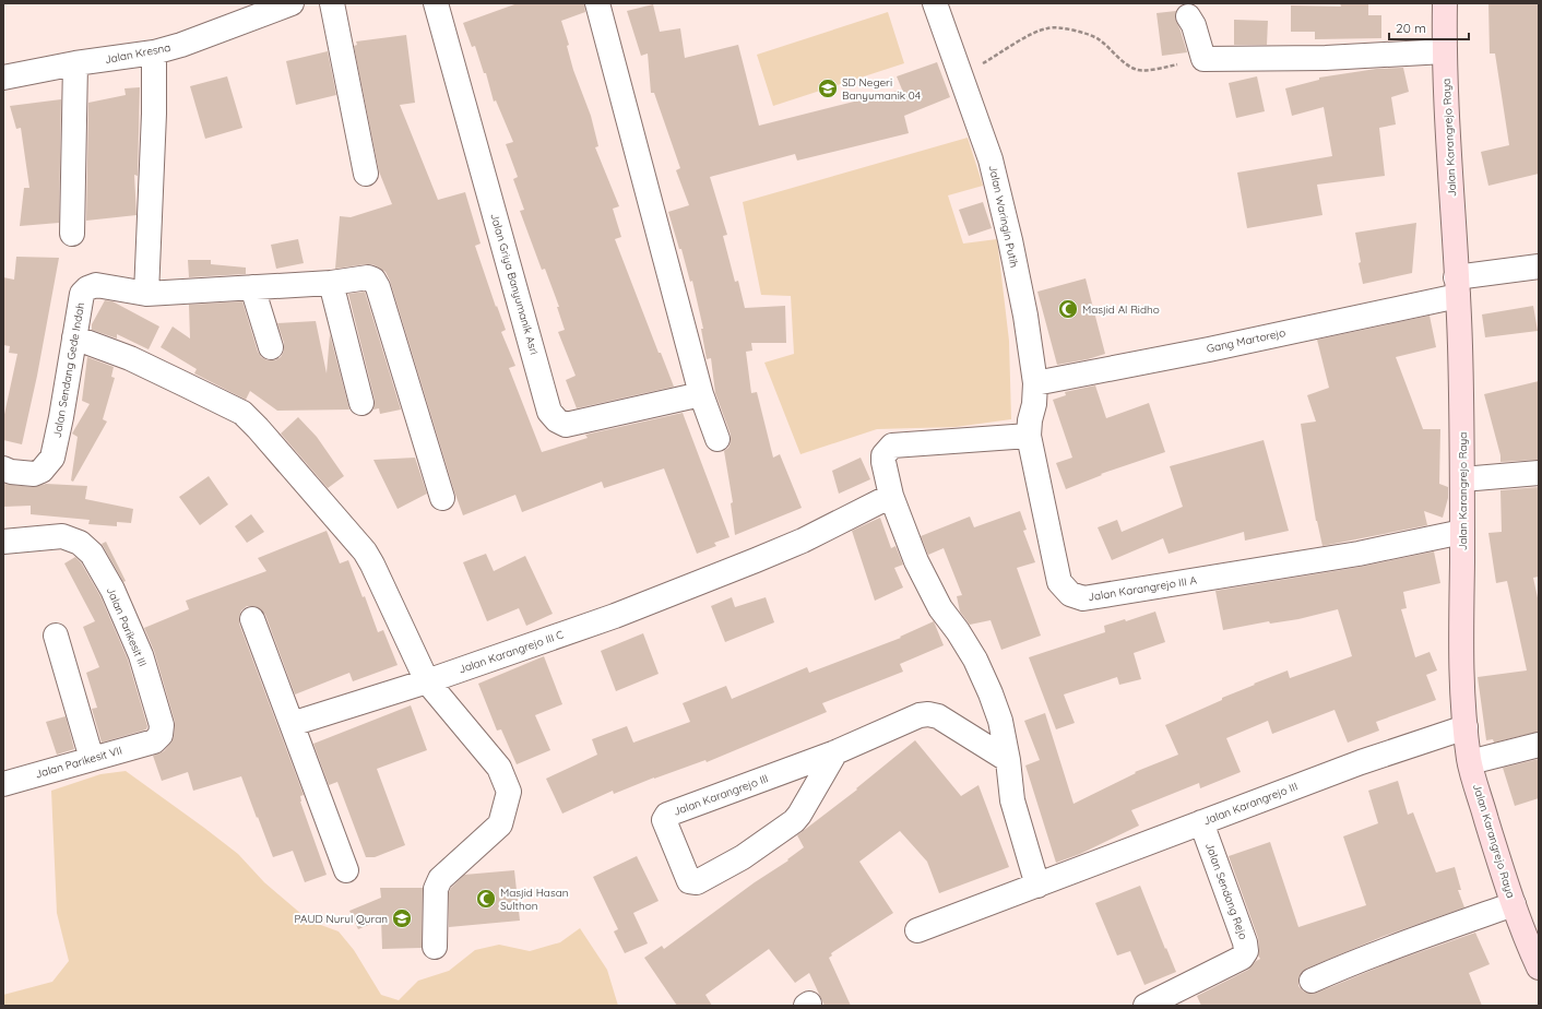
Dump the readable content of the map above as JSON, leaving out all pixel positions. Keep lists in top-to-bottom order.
{
  "streets": {
    "main road": ["Jalan Karangrejo Raya"],
    "street": [
      "Jalan Kresna",
      "Jalan Waringin Putih",
      "Jalan Griya Banyumanik Asri",
      "Gang Martorejo",
      "Jalan Sendang Gede Indah",
      "Jalan Karangrejo III A",
      "Jalan Parikesit III",
      "Jalan Karangrejo III C",
      "Jalan Parikesit VII",
      "Jalan Karangrejo III",
      "Jalan Sendang Rejo"
    ]
  },
  "crossings": [
    ["Jalan Karangrejo Raya", "Gang Martorejo"],
    ["Jalan Karangrejo Raya", "Jalan Karangrejo III A"],
    ["Jalan Karangrejo Raya", "Jalan Karangrejo III"],
    ["Jalan Waringin Putih", "Gang Martorejo"],
    ["Jalan Waringin Putih", "Jalan Karangrejo III A"],
    ["Jalan Parikesit III", "Jalan Parikesit VII"],
    ["Jalan Karangrejo III", "Jalan Sendang Rejo"]
  ],
  "places": {
    "school or university": ["SD Negeri Banyumanik 04", "PAUD Nurul Quran"],
    "mosque": ["Masjid Al Ridho", "Masjid Hasan Sulthon"]
  },
  "scale_bar": "20 m"
}
